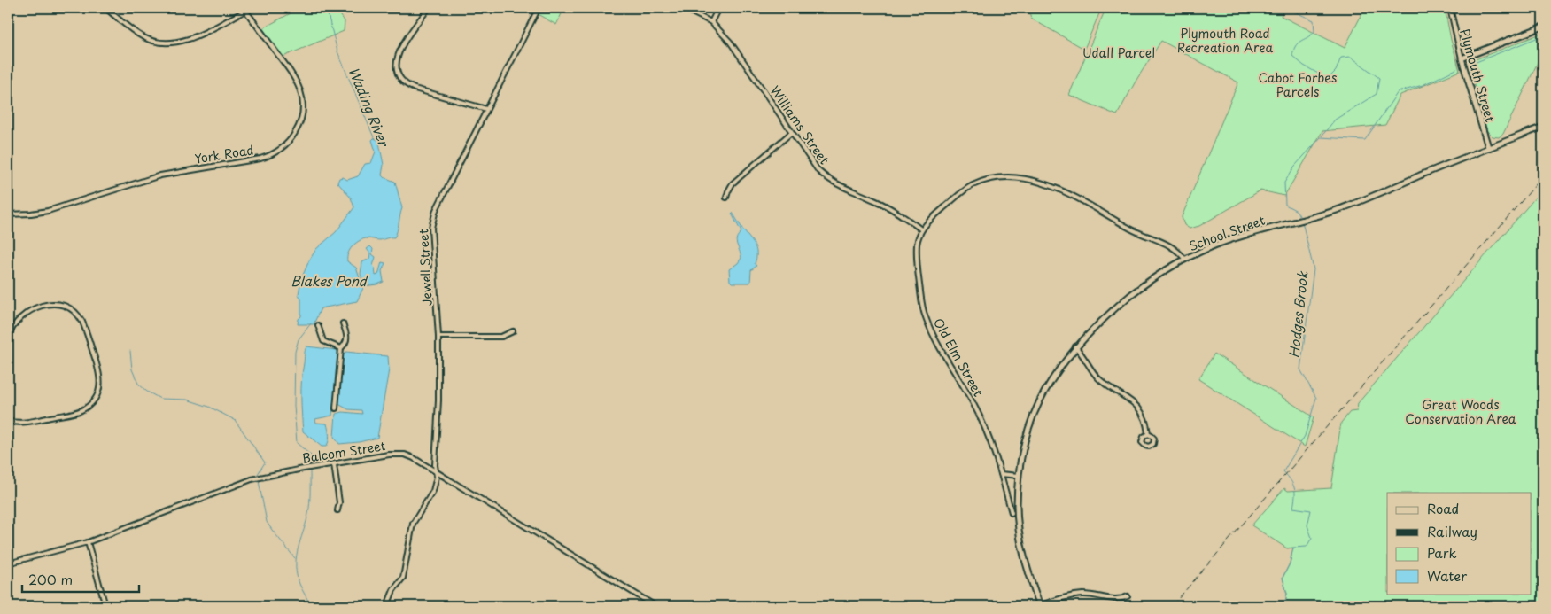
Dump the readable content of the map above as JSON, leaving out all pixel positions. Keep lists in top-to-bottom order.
{
  "streets": {
    "street": [
      "Plymouth Street",
      "Williams Street",
      "York Road",
      "School Street",
      "Jewell Street",
      "Old Elm Street",
      "Balcom Street"
    ]
  },
  "crossings": [
    ["Plymouth Street", "School Street"],
    ["Williams Street", "Old Elm Street"],
    ["Jewell Street", "Balcom Street"]
  ],
  "water": ["Wading River", "Blakes Pond", "Hodges Brook"],
  "parks": [
    "Plymouth Road Recreation Area",
    "Udall Parcel",
    "Cabot Forbes Parcels",
    "Great Woods Conservation Area"
  ],
  "legend": [
    "Road",
    "Railway",
    "Park",
    "Water"
  ],
  "scale_bar": "200 m"
}
